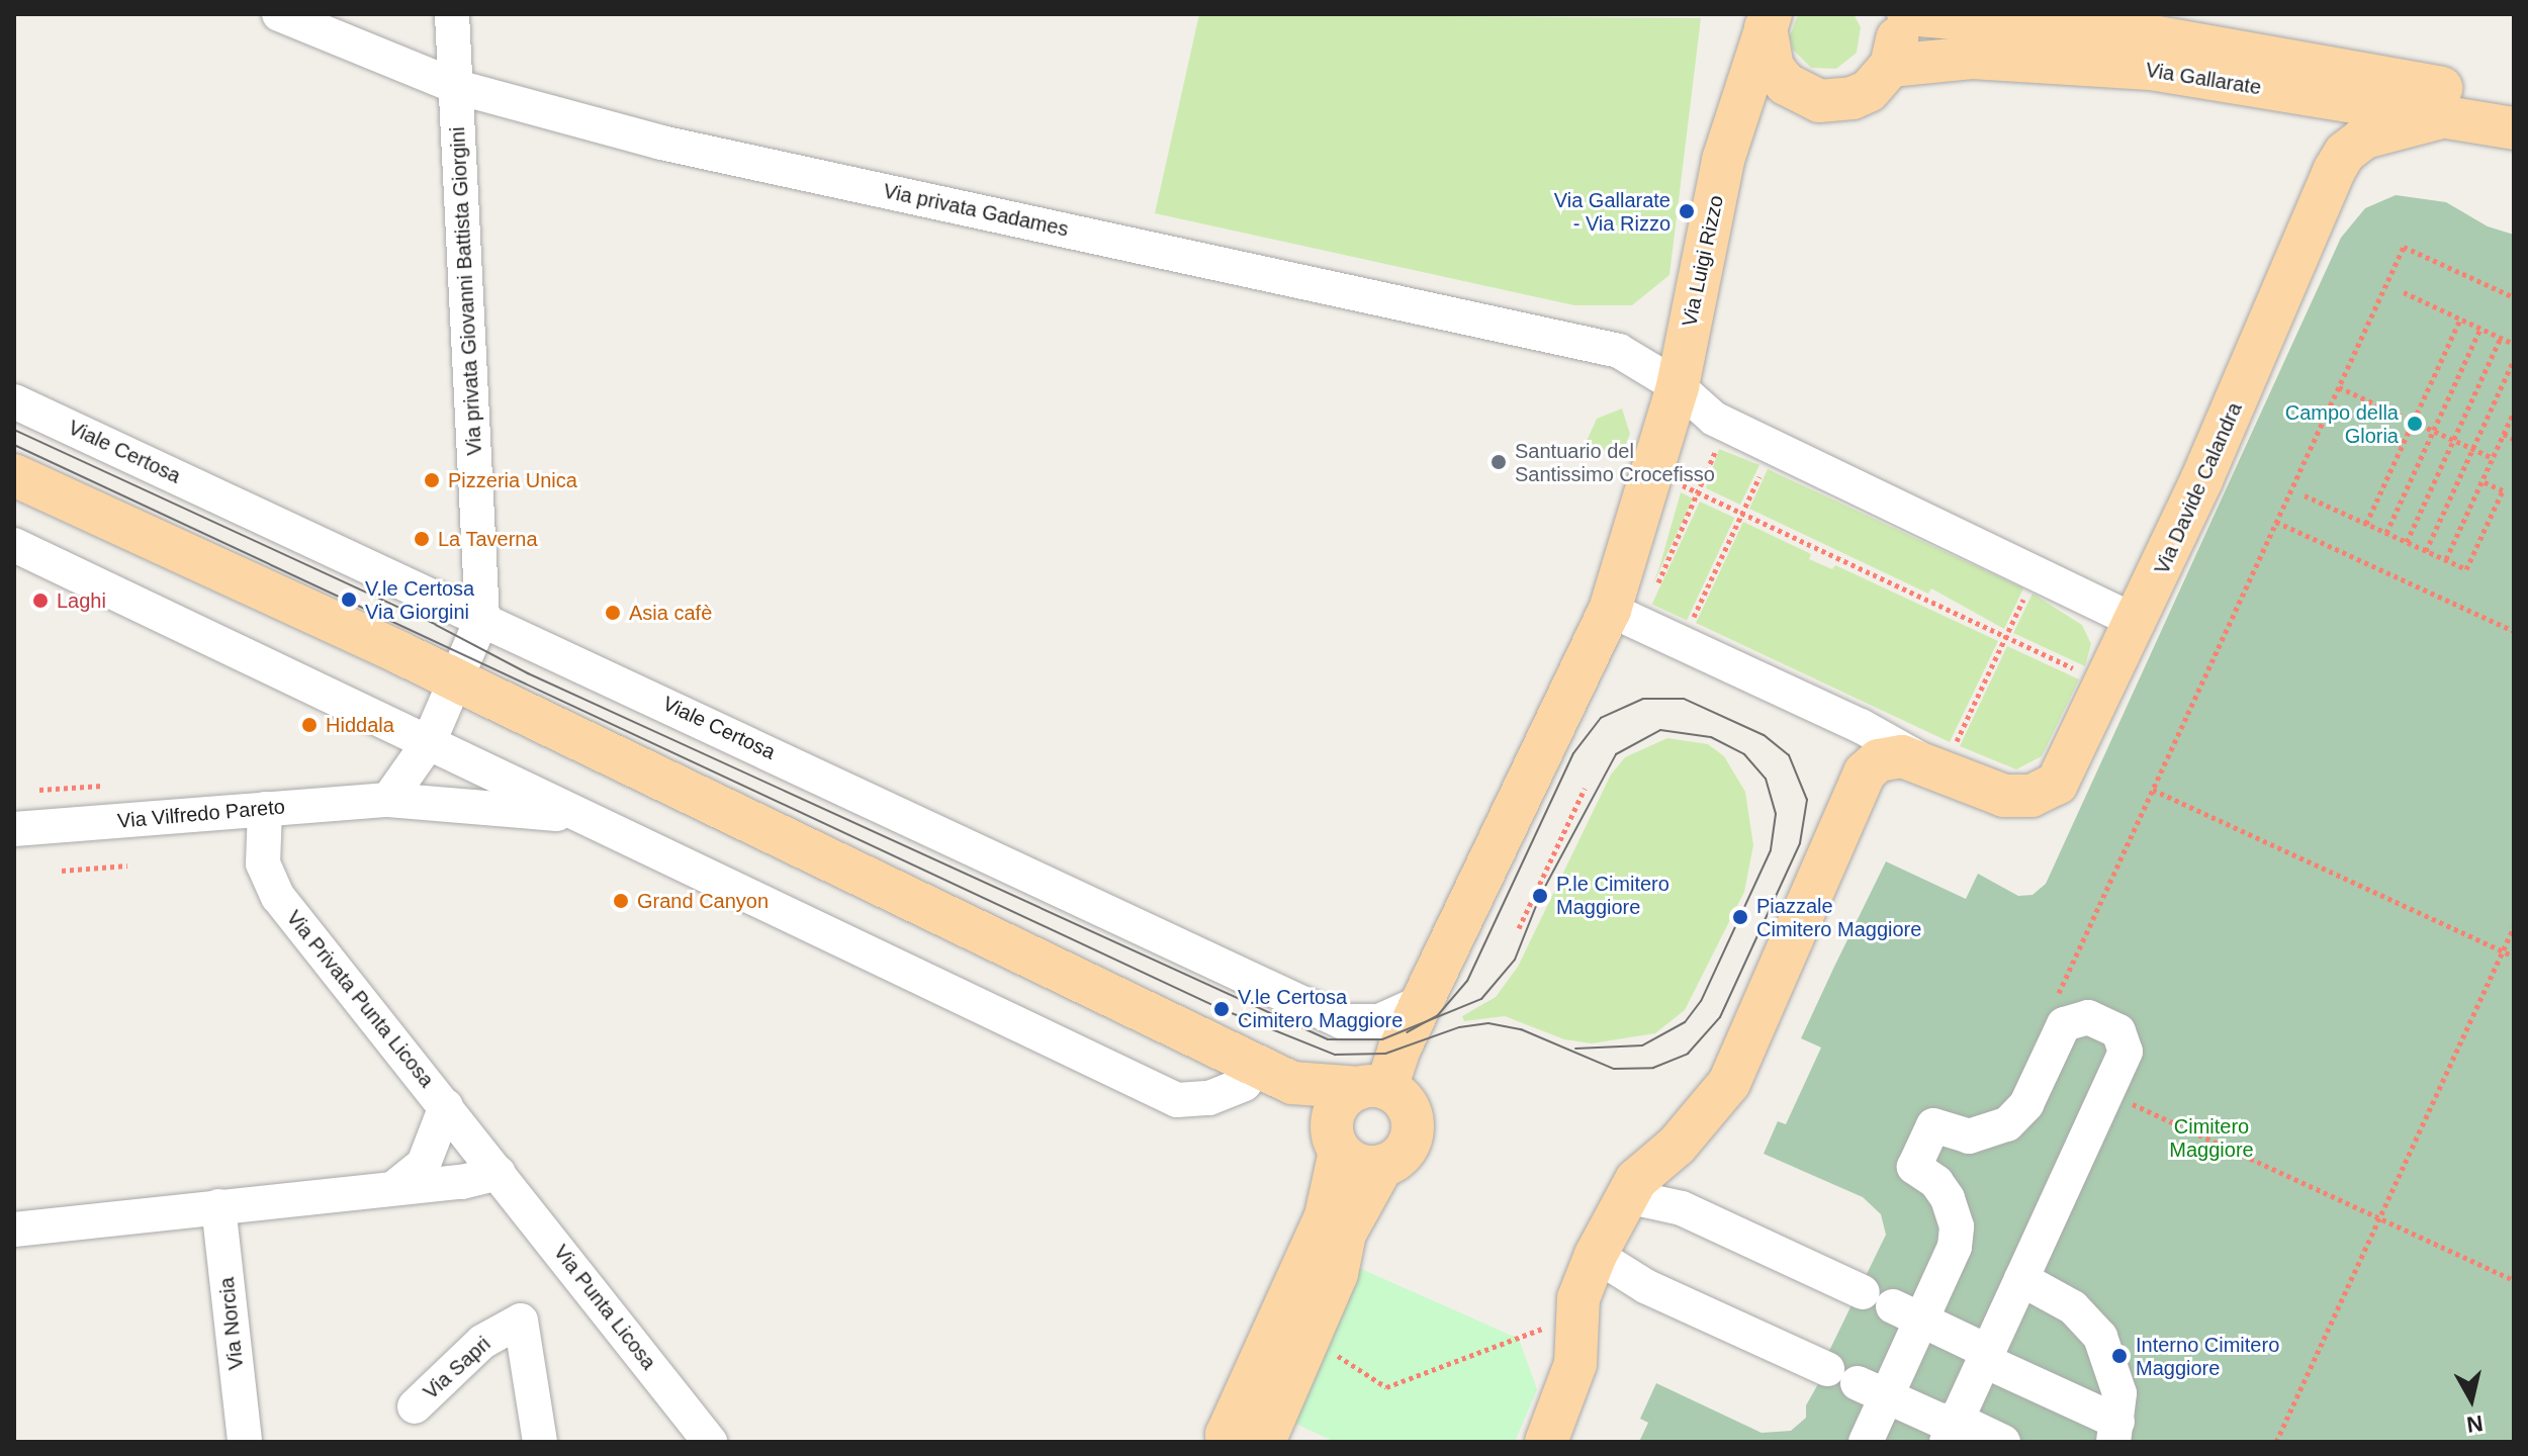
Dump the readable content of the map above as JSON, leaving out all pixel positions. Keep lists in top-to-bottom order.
{
  "streets": {
    "main road": ["Via Gallarate", "Via Luigi Rizzo", "Via Davide Calandra"],
    "street": [
      "Via privata Gadames",
      "Via privata Giovanni Battista Giorgini",
      "Viale Certosa",
      "Via Vilfredo Pareto",
      "Via Privata Punta Licosa",
      "Via Punta Licosa",
      "Via Norcia",
      "Via Sapri"
    ]
  },
  "crossings": [
    ["Via Gallarate", "Via Davide Calandra"],
    ["Via privata Gadames", "Via Luigi Rizzo"],
    ["Via privata Gadames", "Via privata Giovanni Battista Giorgini"],
    ["Via privata Giovanni Battista Giorgini", "Viale Certosa"],
    ["Via Vilfredo Pareto", "Via Privata Punta Licosa"],
    ["Via Privata Punta Licosa", "Via Punta Licosa"]
  ],
  "parks": ["Cimitero Maggiore"],
  "places": [
    "Via Gallarate - Via Rizzo",
    "Campo della Gloria",
    "Santuario del Santissimo Crocefisso",
    "Pizzeria Unica",
    "La Taverna",
    "V.le Certosa Via Giorgini",
    "Laghi",
    "Asia cafè",
    "Hiddala",
    "P.le Cimitero Maggiore",
    "Grand Canyon",
    "Piazzale Cimitero Maggiore",
    "V.le Certosa Cimitero Maggiore",
    "Interno Cimitero Maggiore"
  ],
  "north": "bottom"
}
